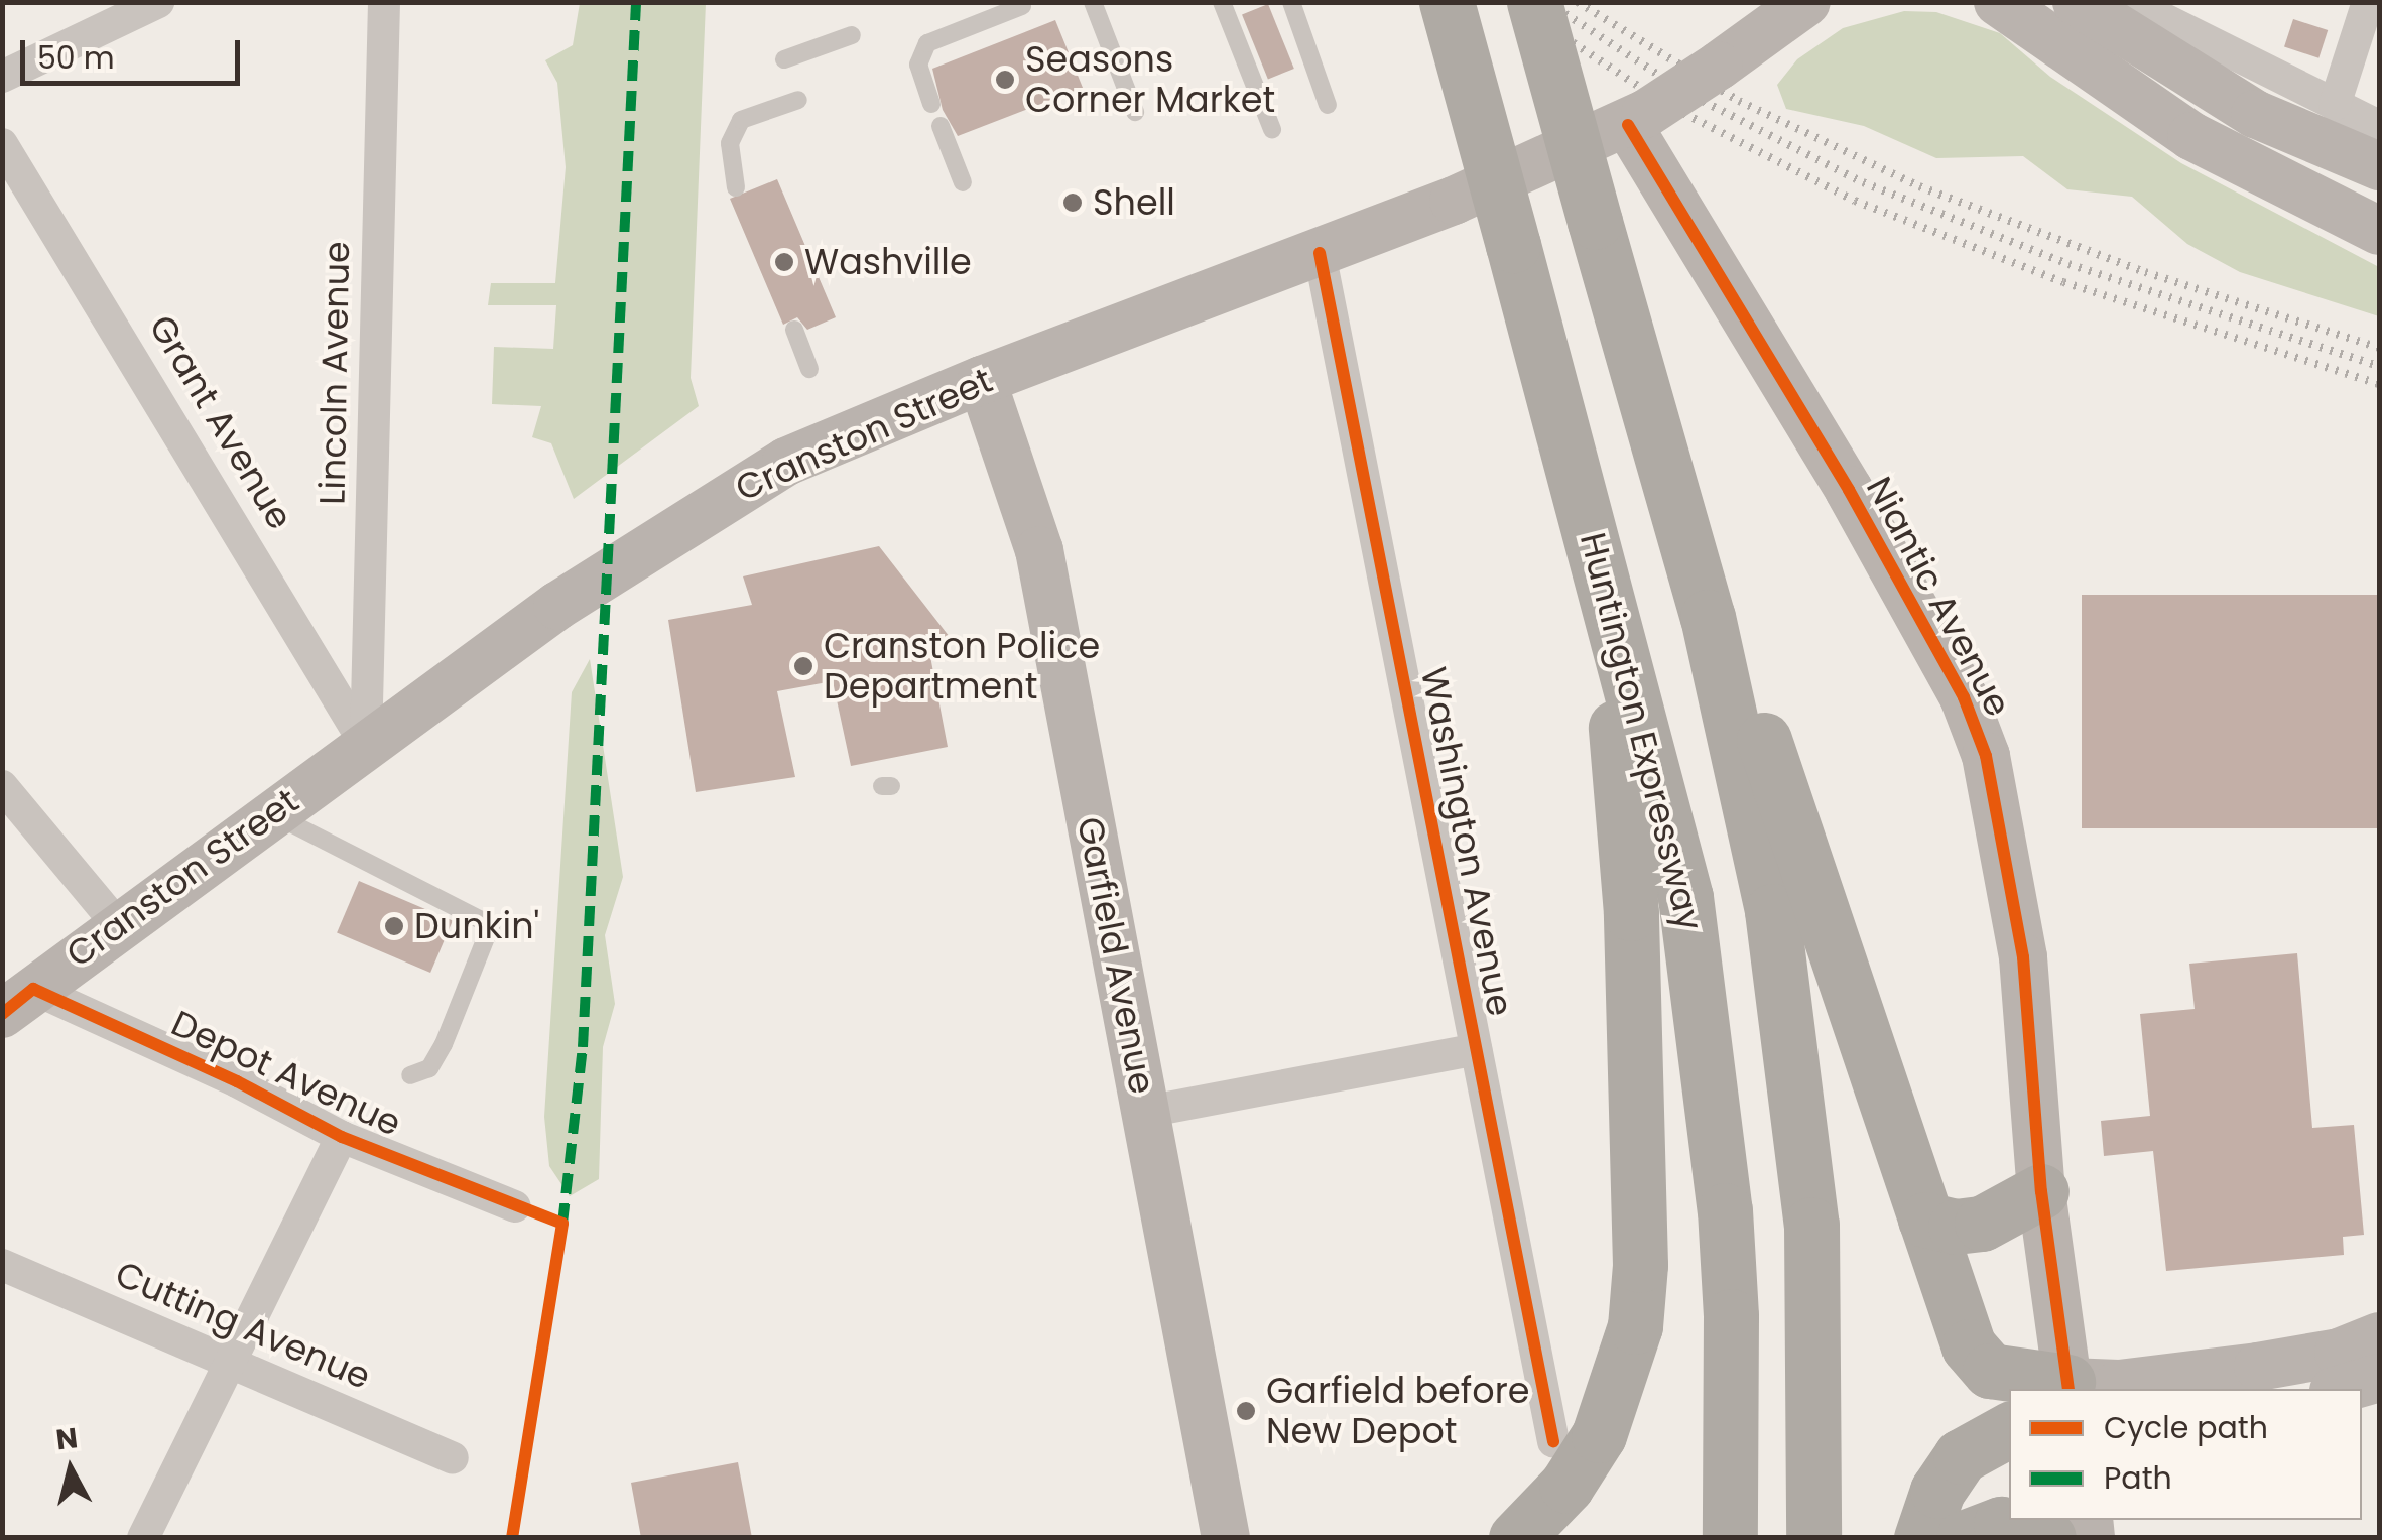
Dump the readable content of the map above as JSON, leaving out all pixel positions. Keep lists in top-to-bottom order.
{
  "streets": {
    "highway": ["Huntington Expressway"],
    "street": [
      "Lincoln Avenue",
      "Grant Avenue",
      "Cranston Street",
      "Niantic Avenue",
      "Washington Avenue",
      "Garfield Avenue",
      "Depot Avenue",
      "Cutting Avenue"
    ]
  },
  "crossings": [
    ["Lincoln Avenue", "Grant Avenue"],
    ["Lincoln Avenue", "Cranston Street"],
    ["Grant Avenue", "Cranston Street"],
    ["Cranston Street", "Niantic Avenue"],
    ["Cranston Street", "Washington Avenue"],
    ["Cranston Street", "Garfield Avenue"],
    ["Cranston Street", "Depot Avenue"]
  ],
  "places": [
    "Seasons Corner Market",
    "Shell",
    "Washville",
    "Cranston Police Department",
    "Dunkin'",
    "Garfield before New Depot"
  ],
  "legend": ["Cycle path", "Path"],
  "scale_bar": "50 m",
  "north": "top"
}
